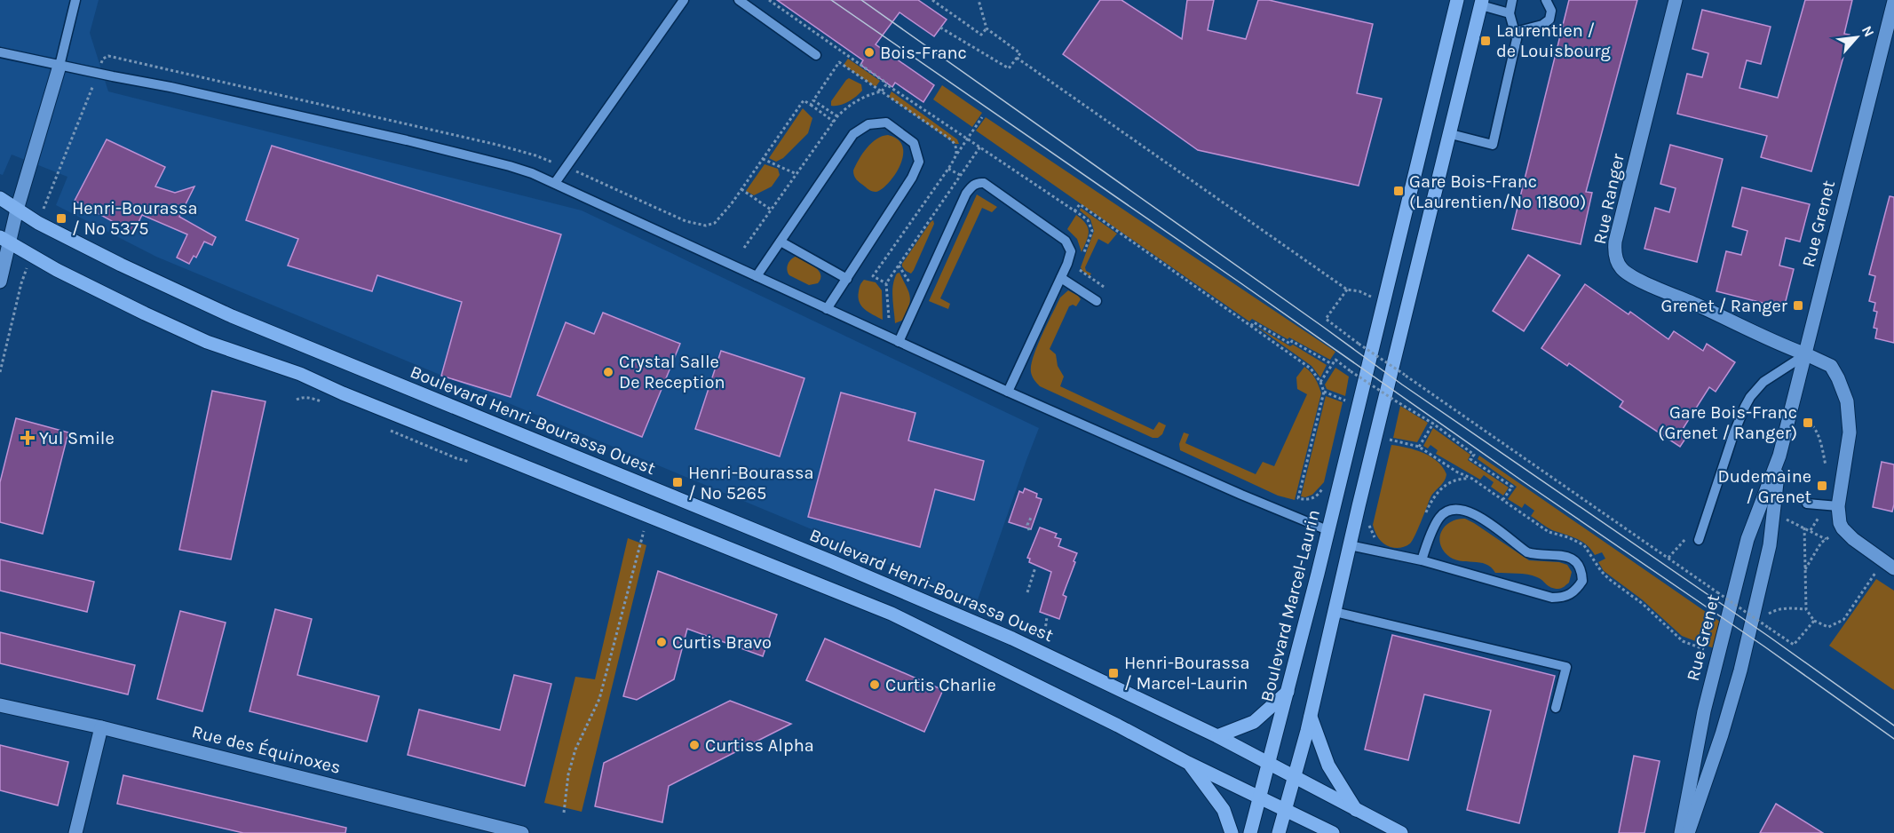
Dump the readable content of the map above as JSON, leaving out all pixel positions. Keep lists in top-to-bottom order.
{
  "streets": {
    "main road": ["Boulevard Henri-Bourassa Ouest", "Boulevard Marcel-Laurin"],
    "street": ["Rue Ranger", "Rue Grenet", "Rue des Équinoxes"]
  },
  "crossings": [
    ["Rue Ranger", "Rue Grenet"],
    ["Boulevard Henri-Bourassa Ouest", "Boulevard Marcel-Laurin"]
  ],
  "places": {
    "transit": [
      "Laurentien / de Louisbourg",
      "Gare Bois-Franc (Laurentien/No 11800)",
      "Henri-Bourassa / No 5375",
      "Grenet / Ranger",
      "Gare Bois-Franc (Grenet / Ranger)",
      "Henri-Bourassa / No 5265",
      "Dudemaine / Grenet",
      "Henri-Bourassa / Marcel-Laurin"
    ],
    "other": [
      "Bois-Franc",
      "Crystal Salle De Reception",
      "Curtis Bravo",
      "Curtis Charlie",
      "Curtiss Alpha"
    ],
    "health": ["Yul Smile"]
  },
  "north": "top right"
}
